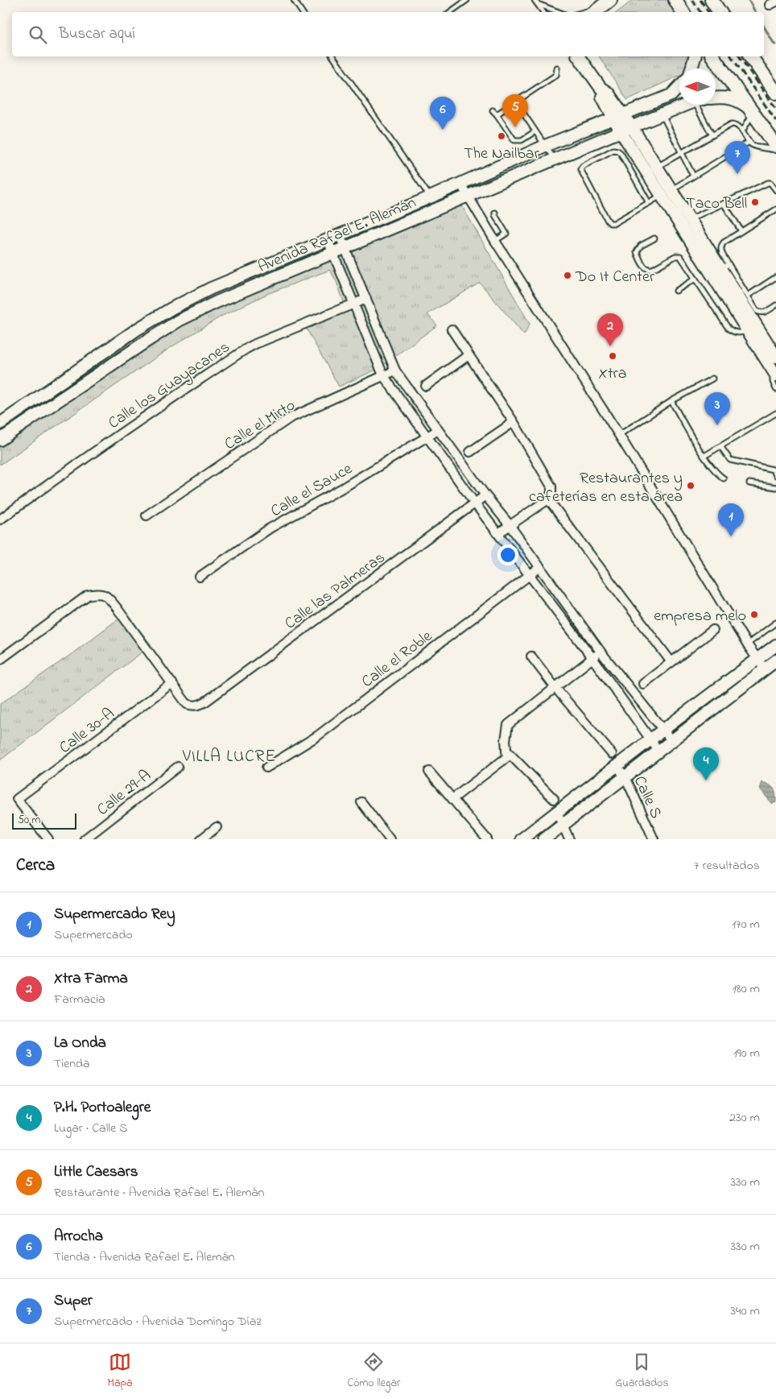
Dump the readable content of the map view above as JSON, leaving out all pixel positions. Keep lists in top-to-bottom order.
{
  "streets": {
    "main road": ["Avenida Rafael E. Alemán"],
    "street": [
      "Calle los Guayacanes",
      "Calle el Mirto",
      "Calle el Sauce",
      "Calle las Palmeras",
      "Calle el Roble",
      "Calle 30-A",
      "Calle 29-A",
      "Calle S"
    ]
  },
  "crossings": [
    ["Calle las Palmeras", "Calle 30-A"]
  ],
  "districts": ["VILLA LUCRE"],
  "places": [
    "The Nailbar",
    "Taco Bell",
    "Do It Center",
    "Xtra",
    "Restaurantes y cafeterías en esta área",
    "empresa melo"
  ],
  "scale_bar": "50 m",
  "north": "left",
  "page": {
    "search": "Buscar aquí",
    "pins": [
      "5",
      "6",
      "7",
      "2",
      "3",
      "1",
      "4"
    ],
    "scale": "50 m",
    "heading": ["Cerca", "7 resultados"],
    "list": [
      {
        "mark": "1",
        "name": "Supermercado Rey",
        "note": "Supermercado",
        "value": "170 m"
      },
      {
        "mark": "2",
        "name": "Xtra Farma",
        "note": "Farmacia",
        "value": "180 m"
      },
      {
        "mark": "3",
        "name": "La Onda",
        "note": "Tienda",
        "value": "190 m"
      },
      {
        "mark": "4",
        "name": "P.H. Portoalegre",
        "note": "Lugar · Calle S",
        "value": "230 m"
      },
      {
        "mark": "5",
        "name": "Little Caesars",
        "note": "Restaurante · Avenida Rafael E. Alemán",
        "value": "330 m"
      },
      {
        "mark": "6",
        "name": "Arrocha",
        "note": "Tienda · Avenida Rafael E. Alemán",
        "value": "330 m"
      },
      {
        "mark": "7",
        "name": "Super",
        "note": "Supermercado · Avenida Domingo Díaz",
        "value": "340 m"
      }
    ],
    "nav": ["Mapa", "Cómo llegar", "Guardados"]
  }
}
